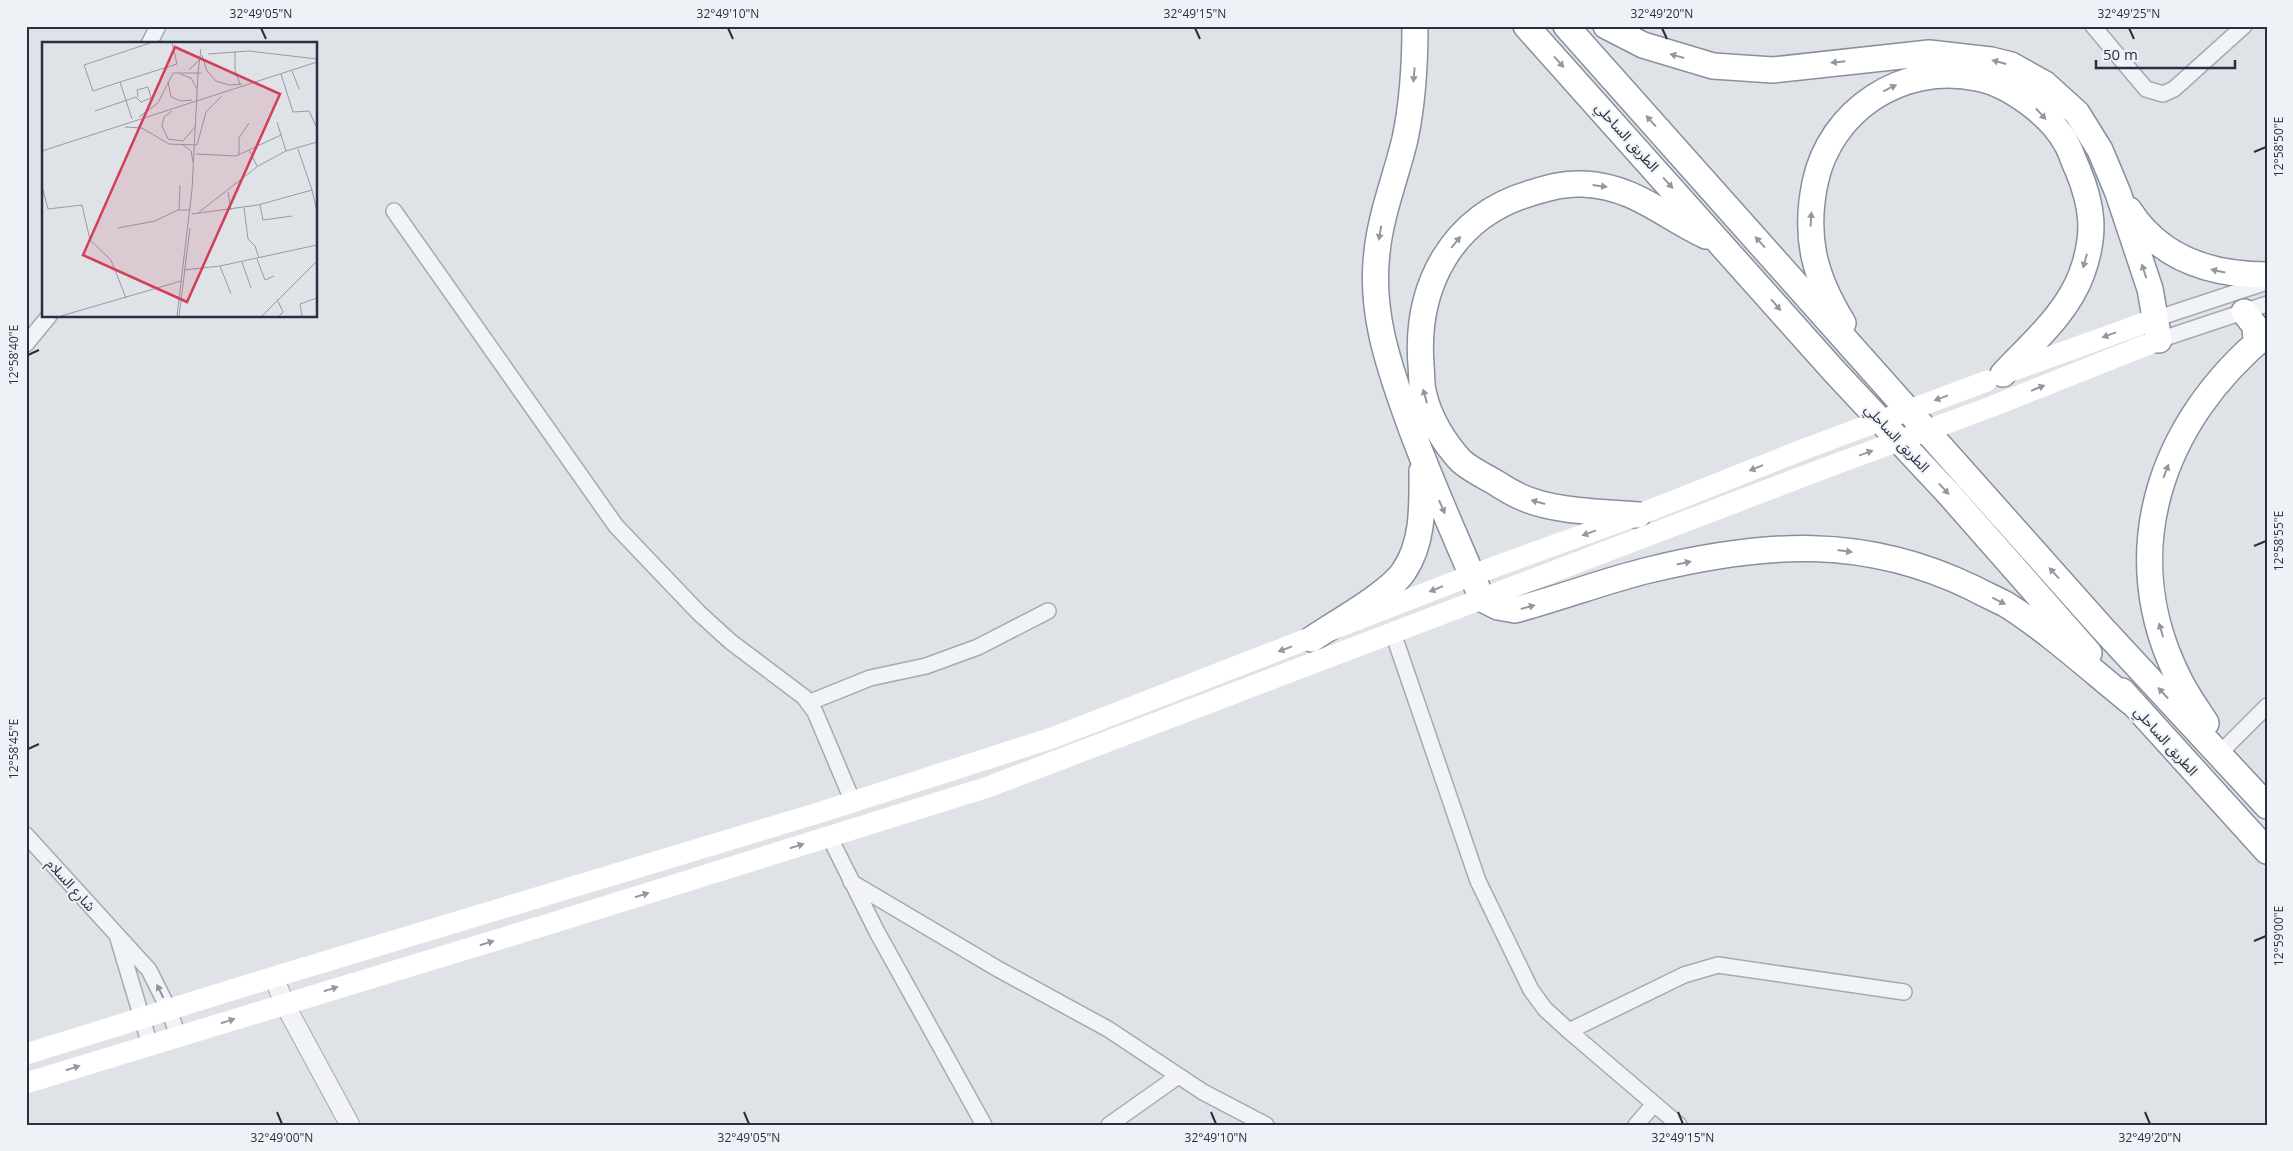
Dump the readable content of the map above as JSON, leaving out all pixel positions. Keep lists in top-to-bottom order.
{
  "streets": {
    "highway": ["الطريق الساحلي"],
    "street": ["شارع السلام"]
  },
  "scale_bar": "50 m",
  "coordinates": [
    "32°49'05\"N",
    "32°49'10\"N",
    "32°49'15\"N",
    "32°49'20\"N",
    "32°49'25\"N",
    "12°58'50\"E",
    "12°58'40\"E",
    "12°58'55\"E",
    "12°58'45\"E",
    "12°59'00\"E",
    "32°49'00\"N"
  ]
}
